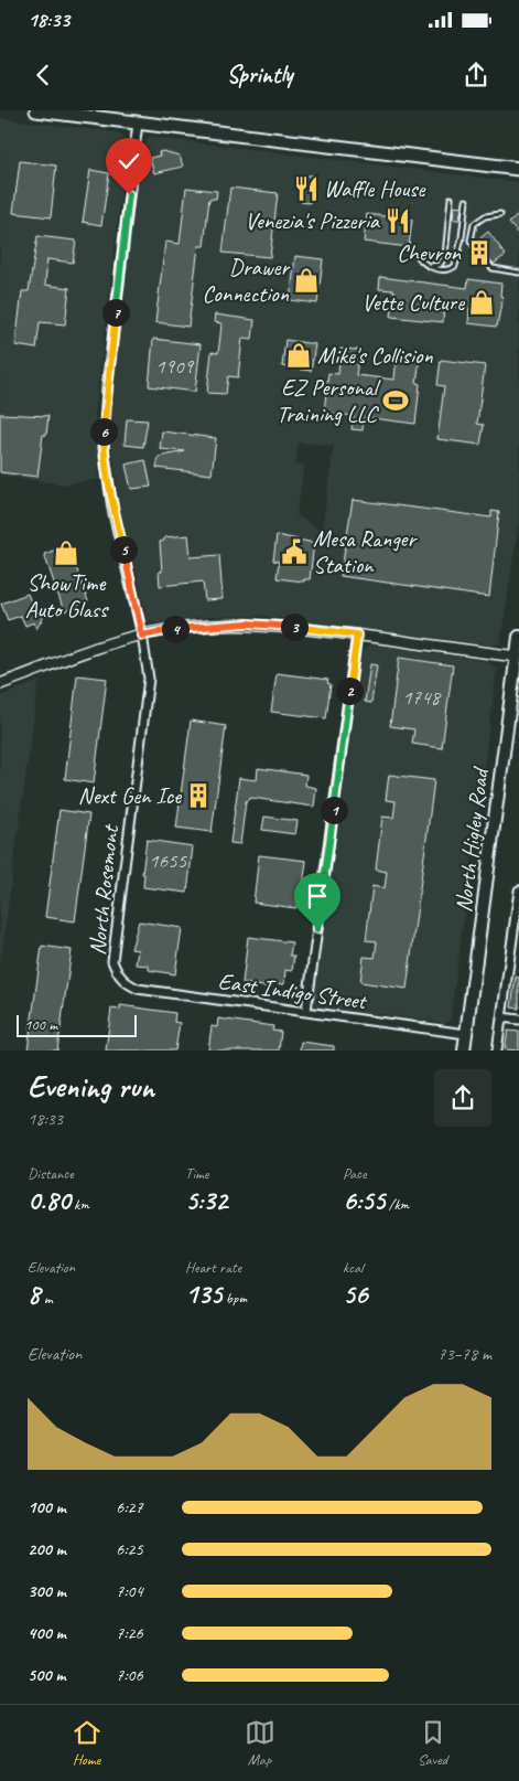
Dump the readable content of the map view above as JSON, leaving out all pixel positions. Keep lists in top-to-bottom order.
{
  "streets": {
    "main road": ["North Higley Road"],
    "street": ["North Rosemont", "East Indigo Street"]
  },
  "crossings": [
    ["North Higley Road", "East Indigo Street"],
    ["North Rosemont", "East Indigo Street"]
  ],
  "places": {
    "restaurant": ["Waffle House", "Venezia's Pizzeria"],
    "building": ["Chevron", "Next Gen Ice"],
    "shop": [
      "Drawer Connection",
      "Vette Culture",
      "Mike's Collision",
      "ShowTime Auto Glass"
    ],
    "sports": ["EZ Personal Training LLC"],
    "public building": ["Mesa Ranger Station"]
  },
  "house_numbers": ["1909", "1748", "1655"],
  "scale_bar": "100 m",
  "page": {
    "status": "18:33",
    "header": "Sprintly",
    "pins": [
      "7",
      "6",
      "5",
      "3",
      "4",
      "2",
      "1"
    ],
    "scale": "100 m",
    "heading": ["Evening run", "18:33"],
    "stats": [
      ["Distance", "0.80 km"],
      ["Time", "5:32"],
      ["Pace", "6:55 /km"],
      ["Elevation", "8 m"],
      ["Heart rate", "135 bpm"],
      ["kcal", "56"]
    ],
    "chart": ["Elevation", "73–78 m"],
    "list": [
      {
        "name": "100 m",
        "note": "6:27"
      },
      {
        "name": "200 m",
        "note": "6:25"
      },
      {
        "name": "300 m",
        "note": "7:04"
      },
      {
        "name": "400 m",
        "note": "7:26"
      },
      {
        "name": "500 m",
        "note": "7:06"
      }
    ],
    "tabs": ["Home", "Map", "Saved"]
  }
}
